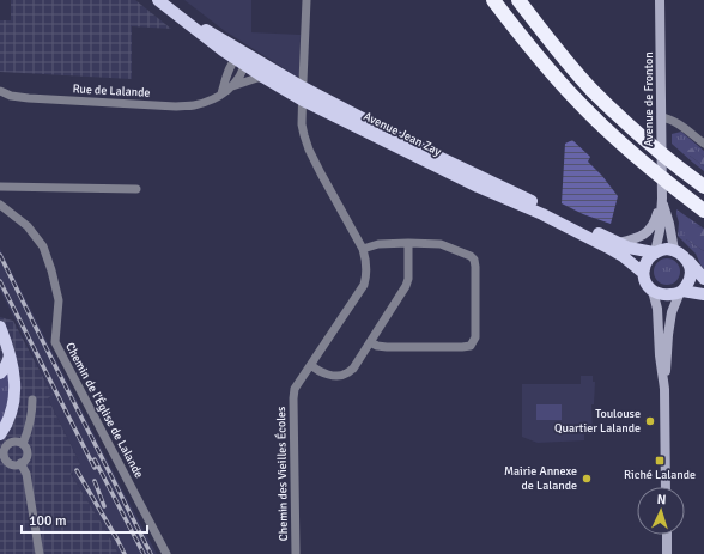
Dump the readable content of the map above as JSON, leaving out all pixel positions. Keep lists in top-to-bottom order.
{
  "streets": {
    "main road": ["Avenue de Fronton", "Avenue Jean Zay"],
    "street": ["Rue de Lalande", "Chemin de l'Église de Lalande", "Chemin des Vieilles Écoles"]
  },
  "crossings": [
    ["Rue de Lalande", "Avenue Jean Zay"],
    ["Avenue de Fronton", "Avenue Jean Zay"],
    ["Avenue Jean Zay", "Chemin des Vieilles Écoles"]
  ],
  "places": {
    "other": ["Toulouse Quartier Lalande", "Mairie Annexe de Lalande"],
    "transit": ["Riché Lalande"]
  },
  "scale_bar": "100 m",
  "north": "top"
}
